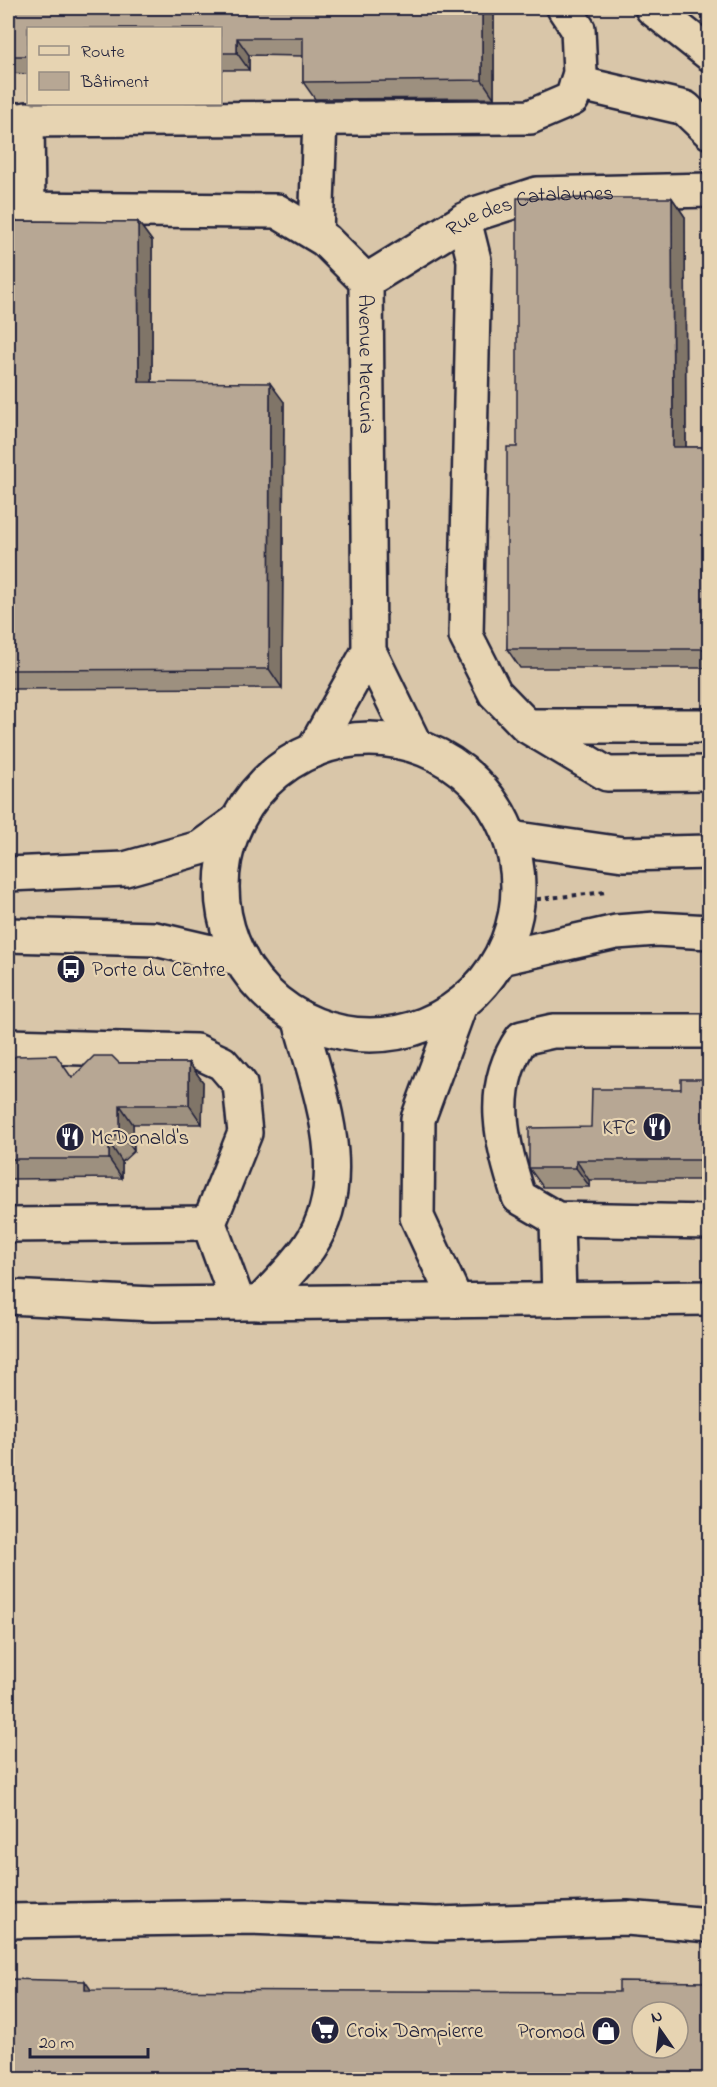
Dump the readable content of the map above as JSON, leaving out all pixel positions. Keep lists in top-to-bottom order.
{
  "streets": {
    "main road": ["Rue des Catalaunes", "Avenue Mercuria"]
  },
  "crossings": [
    ["Rue des Catalaunes", "Avenue Mercuria"]
  ],
  "places": {
    "bus stop": ["Porte du Centre"],
    "restaurant": ["KFC", "McDonald's"],
    "supermarket": ["Croix Dampierre"],
    "shop": ["Promod"]
  },
  "legend": ["Route", "Bâtiment"],
  "scale_bar": "20 m",
  "north": "top"
}
